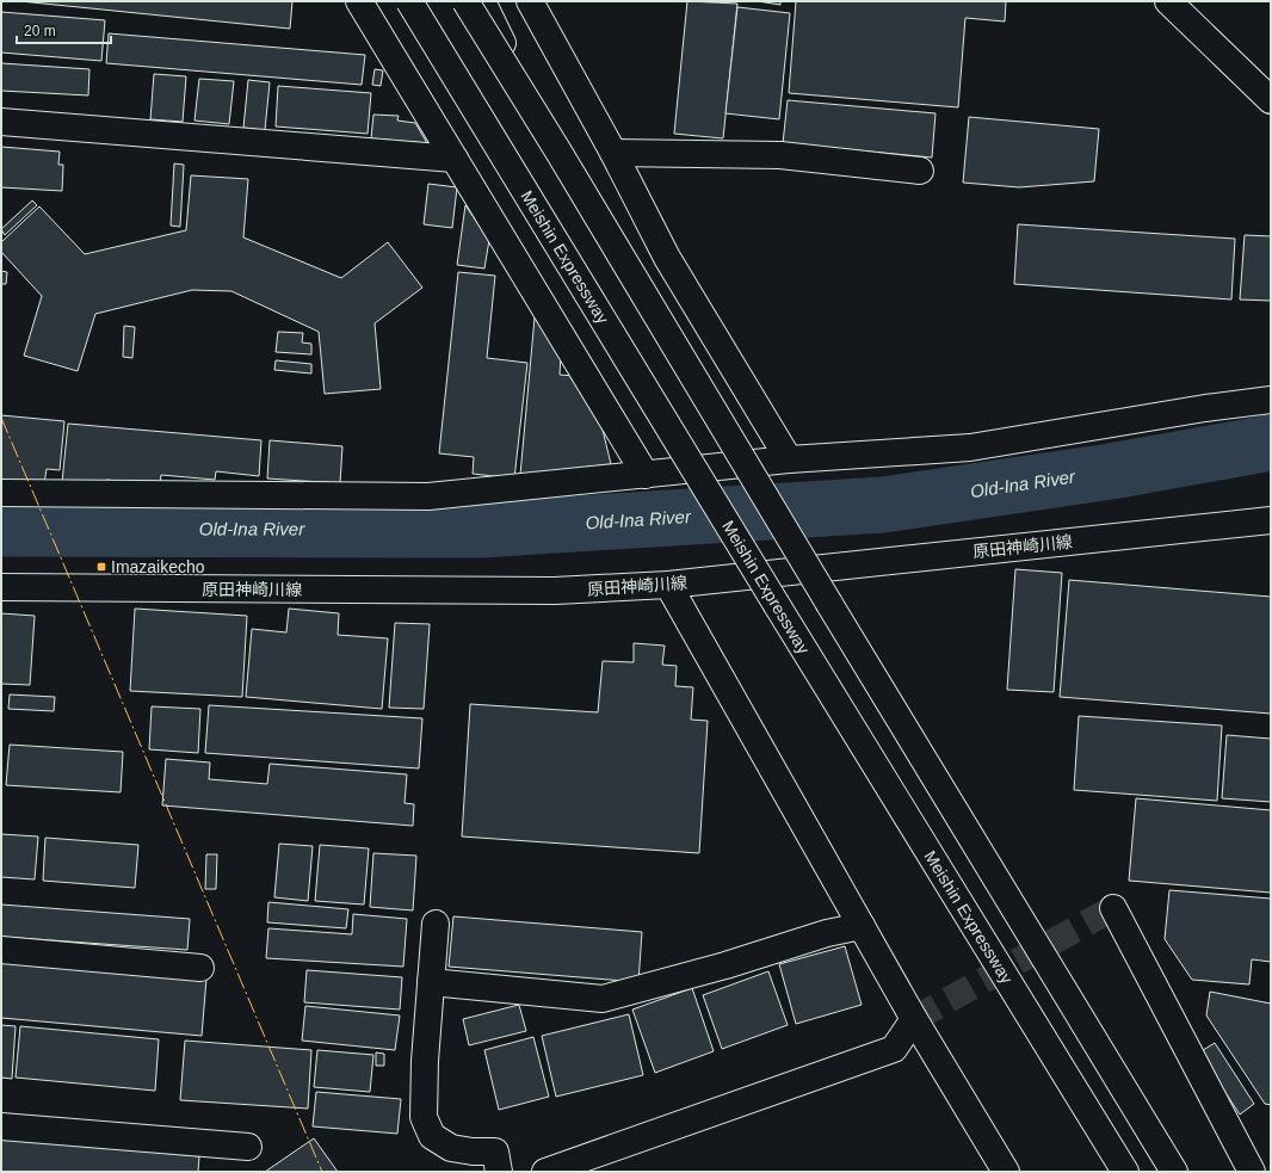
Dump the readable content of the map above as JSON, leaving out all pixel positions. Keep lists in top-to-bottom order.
{
  "streets": {
    "main road": ["Meishin Expressway", "原田神崎川線"]
  },
  "water": ["Old-Ina River"],
  "places": {
    "transit": ["Imazaikecho"]
  },
  "scale_bar": "20 m"
}
